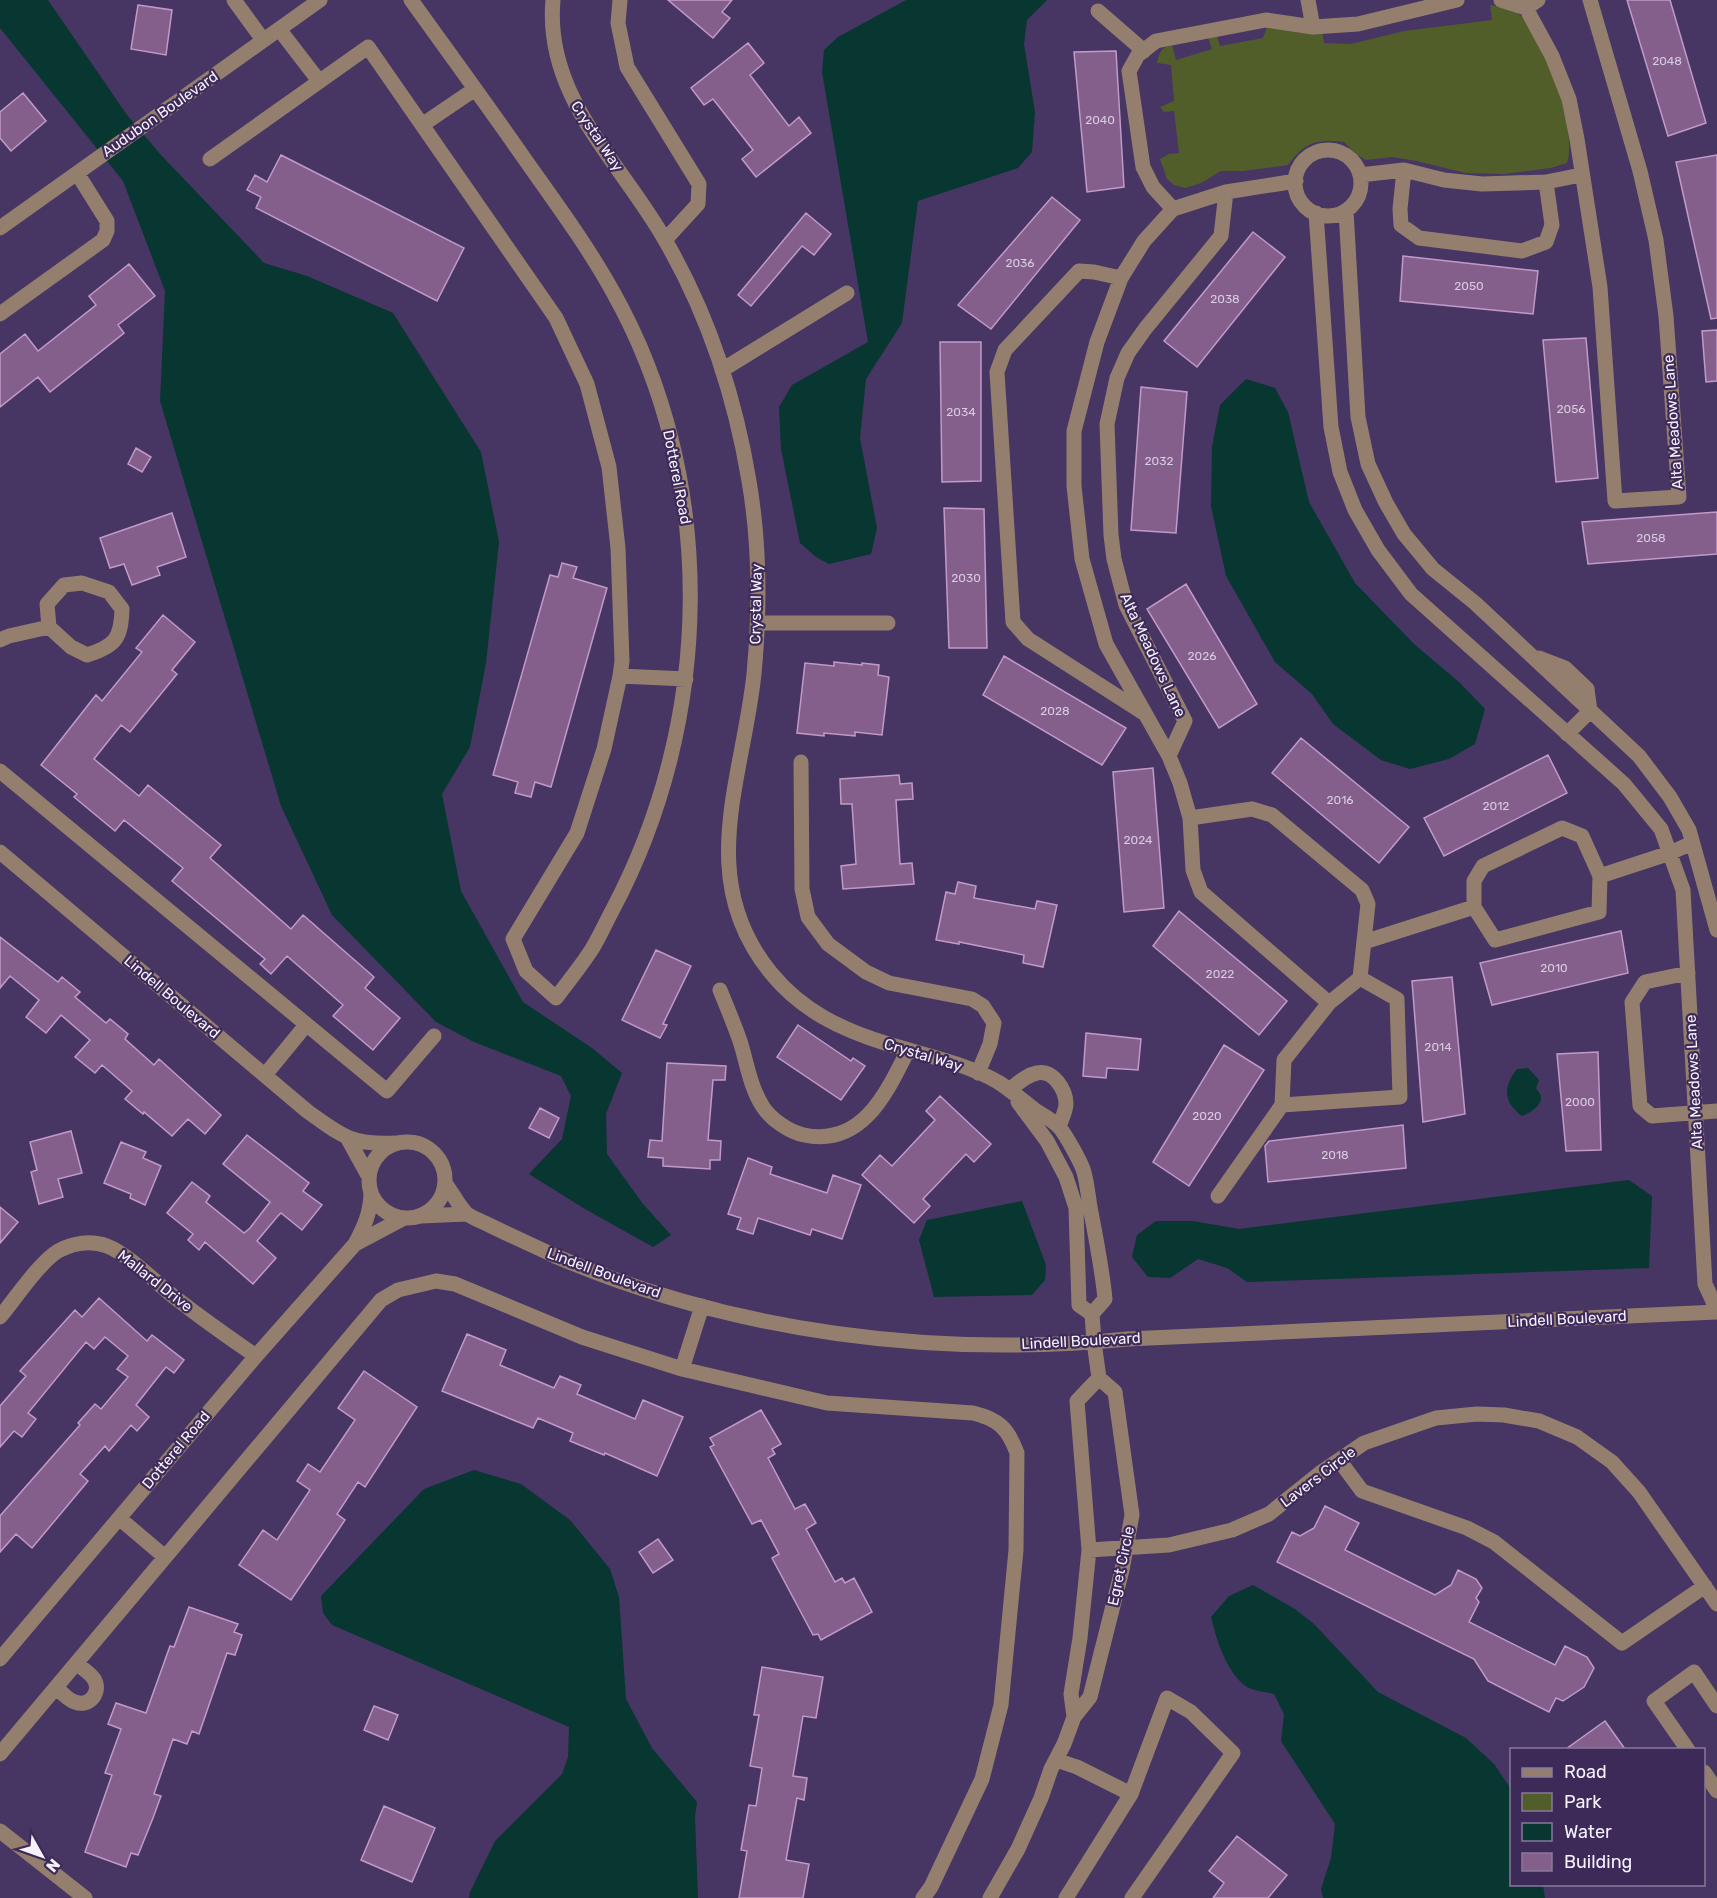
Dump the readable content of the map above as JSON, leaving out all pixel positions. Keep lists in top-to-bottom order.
{
  "streets": {
    "street": [
      "Audubon Boulevard",
      "Crystal Way",
      "Alta Meadows Lane",
      "Dotterel Road",
      "Lindell Boulevard",
      "Mallard Drive",
      "Lavers Circle",
      "Egret Circle"
    ]
  },
  "crossings": [
    ["Crystal Way", "Lindell Boulevard"],
    ["Crystal Way", "Egret Circle"],
    ["Alta Meadows Lane", "Lindell Boulevard"],
    ["Dotterel Road", "Lindell Boulevard"],
    ["Dotterel Road", "Mallard Drive"],
    ["Lindell Boulevard", "Egret Circle"],
    ["Lavers Circle", "Egret Circle"]
  ],
  "house_numbers": [
    "2048",
    "2040",
    "2036",
    "2050",
    "2038",
    "2056",
    "2034",
    "2032",
    "2058",
    "2030",
    "2026",
    "2028",
    "2016",
    "2012",
    "2024",
    "2010",
    "2022",
    "2014",
    "2000",
    "2020",
    "2018"
  ],
  "legend": [
    "Road",
    "Park",
    "Water",
    "Building"
  ],
  "north": "bottom right"
}
